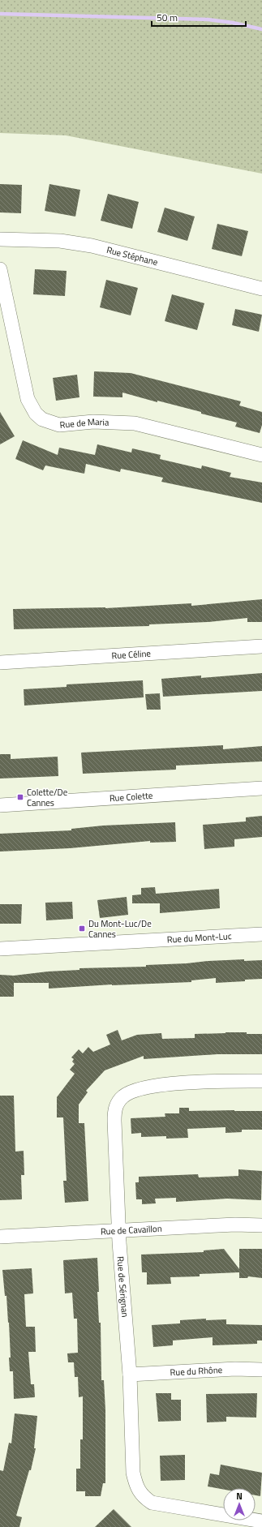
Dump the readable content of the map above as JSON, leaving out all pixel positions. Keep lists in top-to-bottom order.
{
  "streets": {
    "street": [
      "Rue Stéphane",
      "Rue de Maria",
      "Rue Céline",
      "Rue Colette",
      "Rue du Mont-Luc",
      "Rue de Cavaillon",
      "Rue de Sérignan",
      "Rue du Rhône"
    ]
  },
  "crossings": [
    ["Rue de Cavaillon", "Rue de Sérignan"],
    ["Rue de Sérignan", "Rue du Rhône"]
  ],
  "places": {
    "transit": ["Colette/De Cannes", "Du Mont-Luc/De Cannes"]
  },
  "scale_bar": "50 m",
  "north": "top"
}
